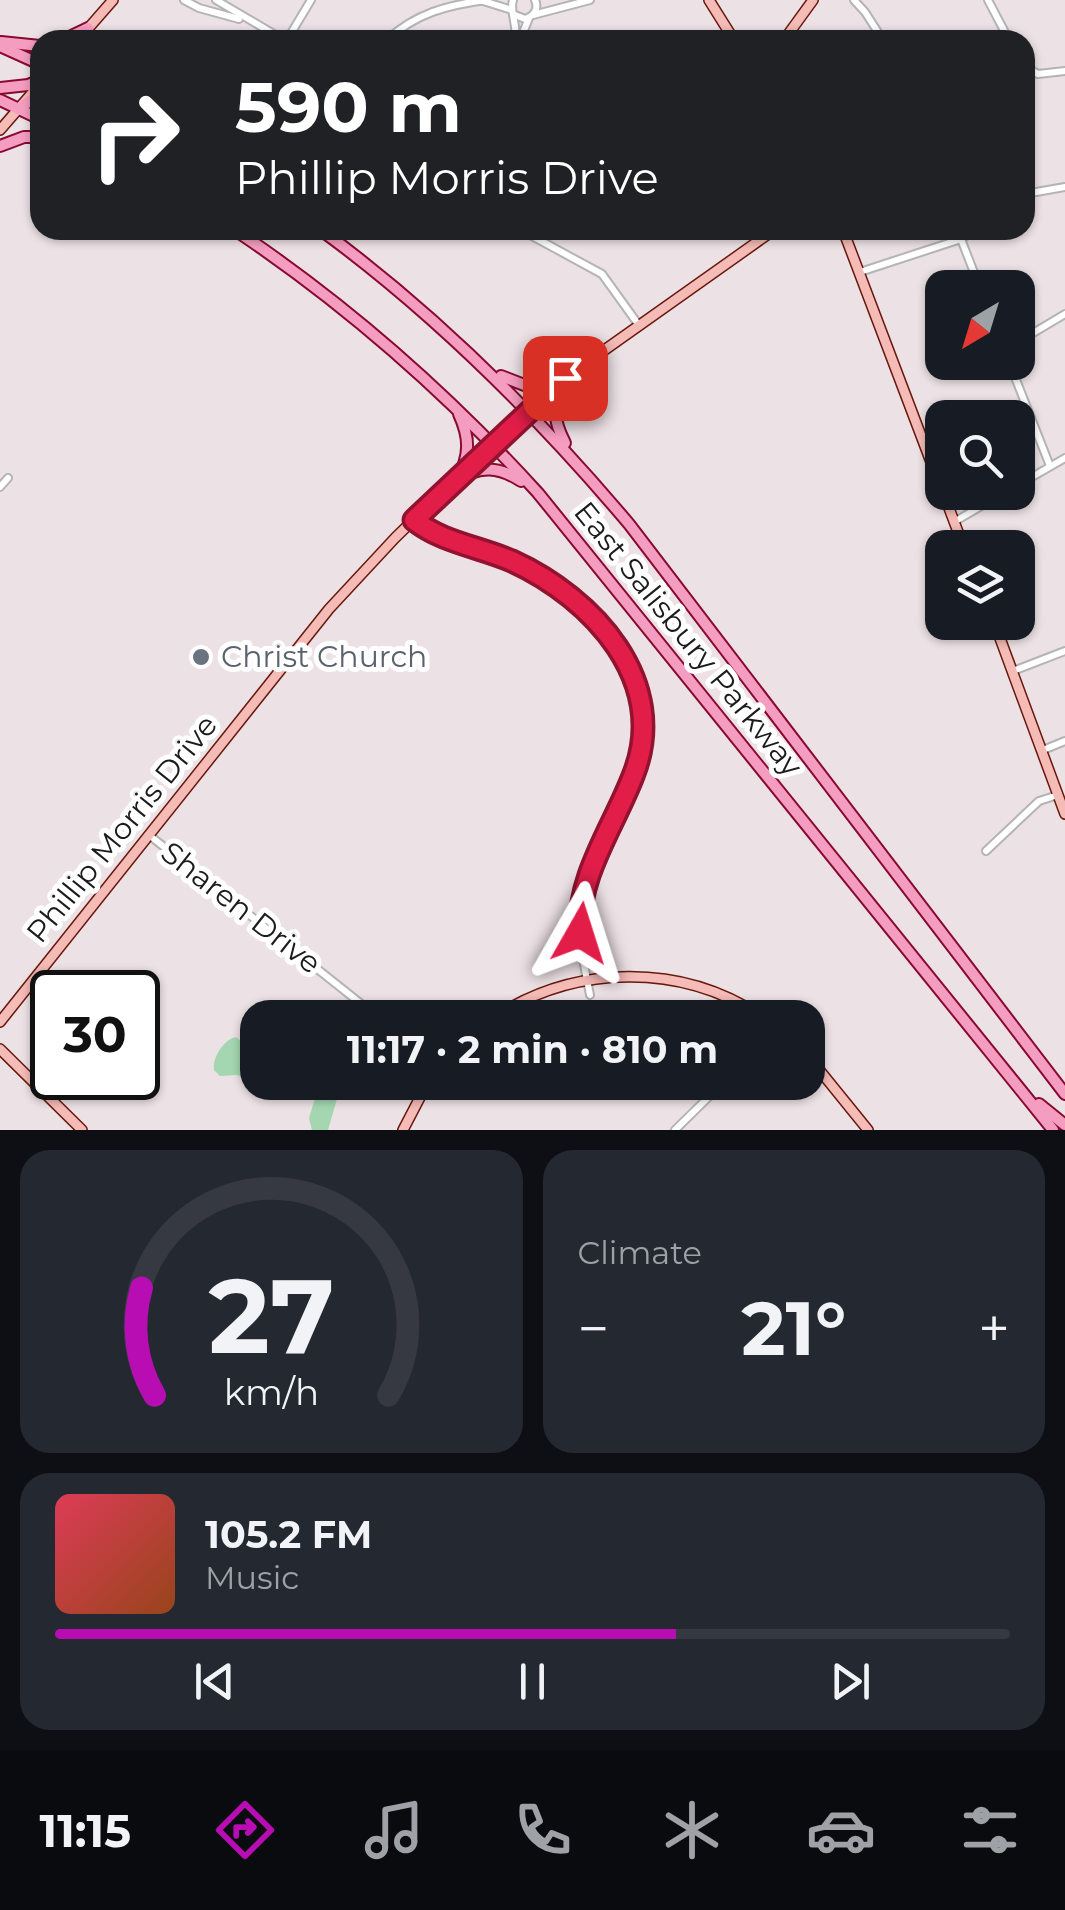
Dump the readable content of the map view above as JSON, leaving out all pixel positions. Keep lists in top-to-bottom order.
{
  "streets": {
    "main road": ["East Salisbury Parkway"],
    "street": ["Phillip Morris Drive", "Sharen Drive"]
  },
  "crossings": [
    ["East Salisbury Parkway", "Phillip Morris Drive"],
    ["Phillip Morris Drive", "Sharen Drive"]
  ],
  "places": ["Christ Church"],
  "north": "bottom left",
  "page": {
    "turn": ["590 m", "Phillip Morris Drive"],
    "limit": "30",
    "trip": "11:17 · 2 min · 810 m",
    "tile": "Climate",
    "heat": ["−", "21°", "+"],
    "song": ["105.2 FM", "Music"],
    "tabs": "11:15",
    "gauge": ["27", "km/h"]
  }
}
